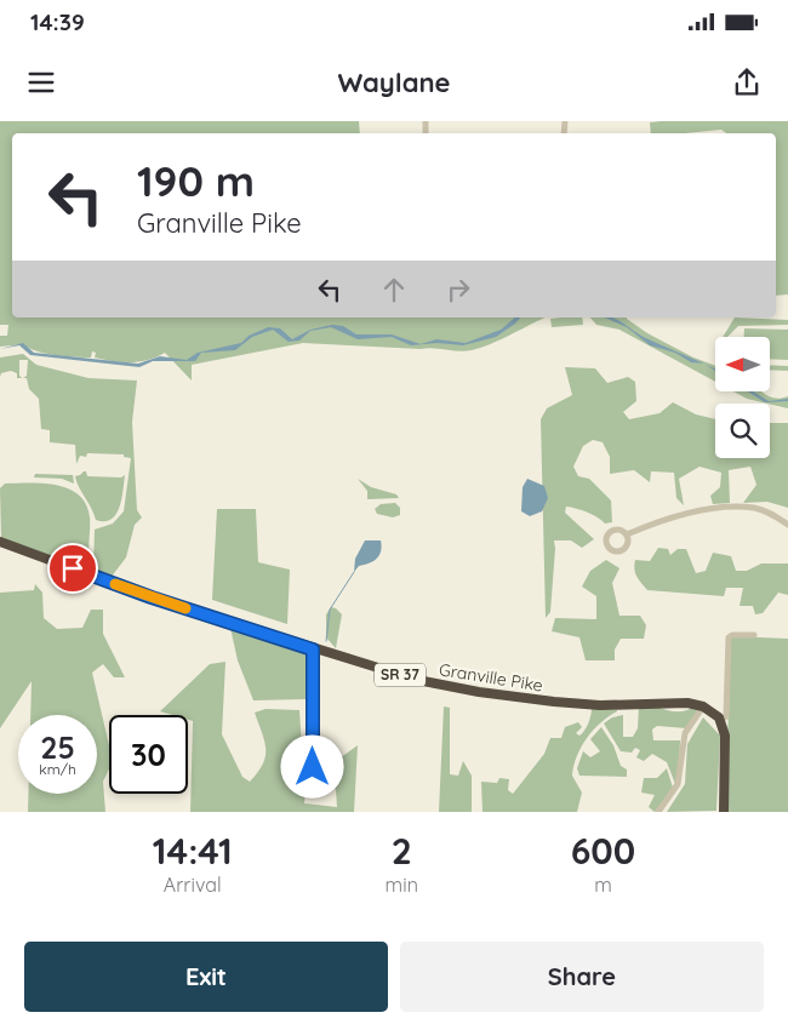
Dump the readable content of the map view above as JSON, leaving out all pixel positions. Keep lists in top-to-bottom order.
{
  "streets": {
    "highway": ["SR 37", "Granville Pike"]
  },
  "north": "left",
  "page": {
    "status": "14:39",
    "header": "Waylane",
    "turn": ["190 m", "Granville Pike"],
    "speed": "25 km/h",
    "limit": "30",
    "eta": [
      "14:41",
      "Arrival",
      "2",
      "min",
      "600",
      "m"
    ],
    "buttons": ["Exit", "Share"]
  }
}
